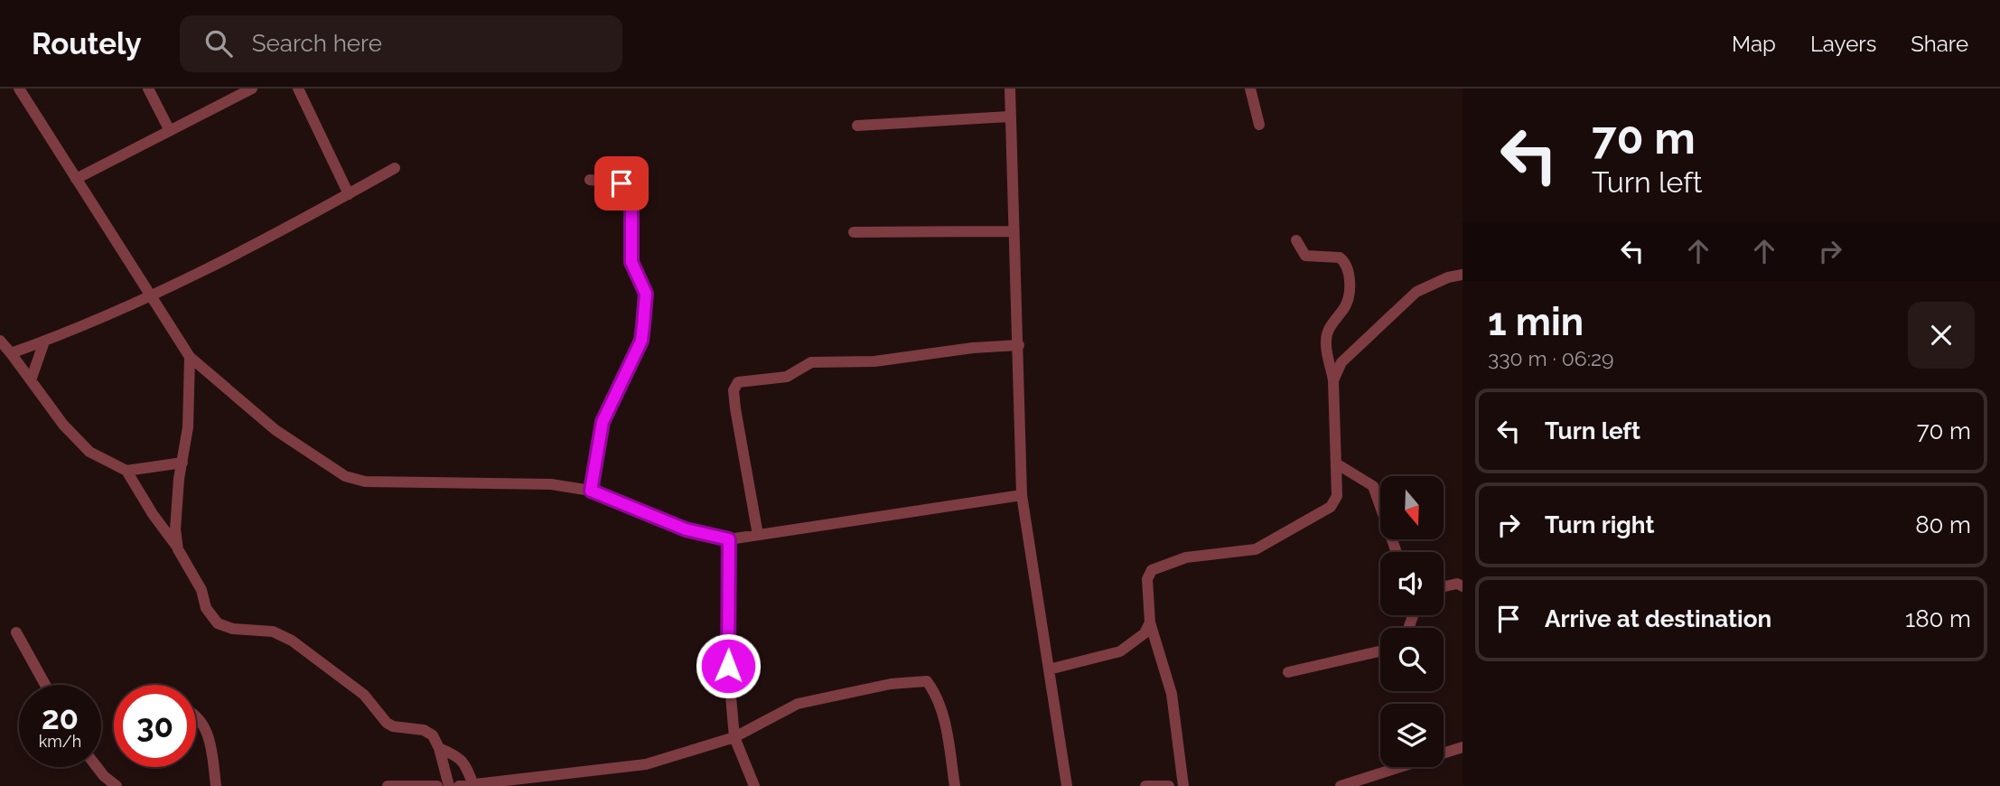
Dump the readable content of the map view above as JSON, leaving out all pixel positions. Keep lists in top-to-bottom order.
{
  "north": "bottom",
  "page": {
    "header": "Routely",
    "search": "Search here",
    "nav": ["Map", "Layers", "Share"],
    "turn": ["70 m", "Turn left"],
    "heading": ["1 min", "330 m · 06:29"],
    "list": [
      {
        "name": "Turn left",
        "value": "70 m"
      },
      {
        "name": "Turn right",
        "value": "80 m"
      },
      {
        "name": "Arrive at destination",
        "value": "180 m"
      }
    ],
    "speed": "20 km/h",
    "limit": "30"
  }
}
